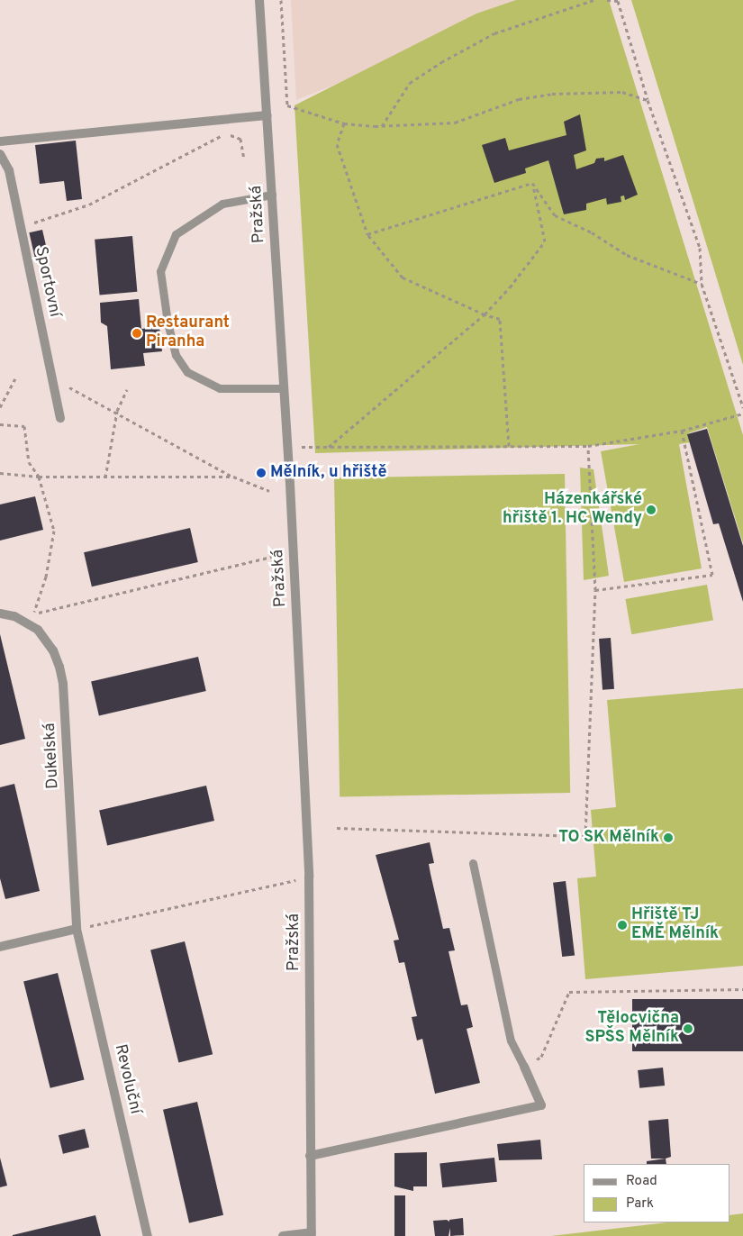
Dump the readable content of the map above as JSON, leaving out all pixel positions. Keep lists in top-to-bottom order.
{
  "streets": {
    "street": [
      "Pražská",
      "Sportovní",
      "Dukelská",
      "Revoluční"
    ]
  },
  "crossings": [
    ["Dukelská", "Revoluční"]
  ],
  "places": [
    "Restaurant Piranha",
    "Mělník, u hřiště",
    "Házenkářské hřiště 1. HC Wendy",
    "TO SK Mělník",
    "Hřiště TJ EMĚ Mělník",
    "Tělocvična SPŠS Mělník"
  ],
  "legend": ["Road", "Park"]
}
